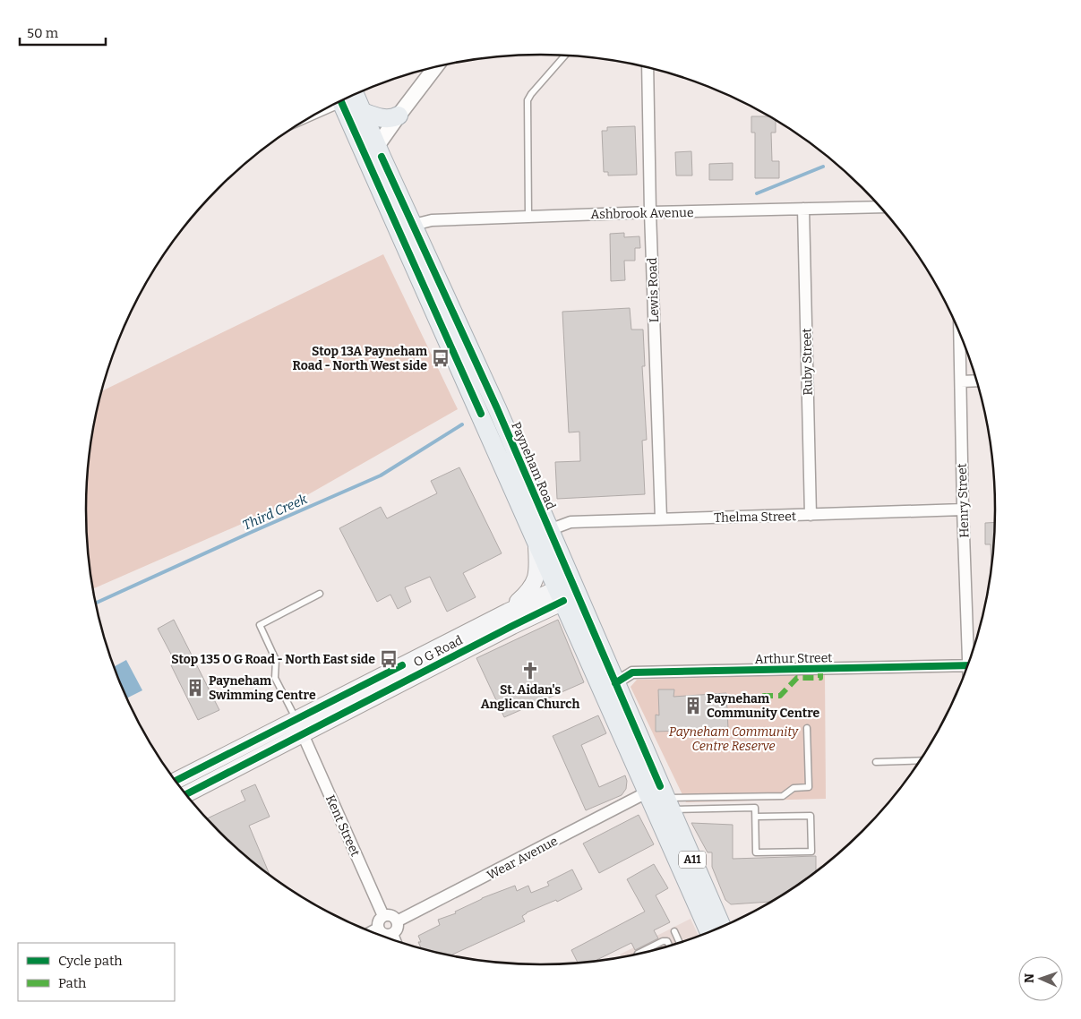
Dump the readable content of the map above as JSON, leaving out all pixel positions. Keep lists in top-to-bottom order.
{
  "streets": {
    "main road": ["Payneham Road", "O G Road", "A11"],
    "street": [
      "Ashbrook Avenue",
      "Lewis Road",
      "Ruby Street",
      "Henry Street",
      "Thelma Street",
      "Arthur Street",
      "Kent Street",
      "Wear Avenue"
    ]
  },
  "crossings": [
    ["Ashbrook Avenue", "Lewis Road"],
    ["Ashbrook Avenue", "Ruby Street"],
    ["Ashbrook Avenue", "Payneham Road"],
    ["Lewis Road", "Thelma Street"],
    ["Ruby Street", "Thelma Street"],
    ["Payneham Road", "Thelma Street"],
    ["Payneham Road", "O G Road"],
    ["Payneham Road", "Arthur Street"],
    ["Payneham Road", "Wear Avenue"],
    ["Henry Street", "Thelma Street"],
    ["O G Road", "Kent Street"],
    ["Kent Street", "Wear Avenue"]
  ],
  "water": ["Third Creek"],
  "parks": ["Payneham Community Centre Reserve"],
  "places": {
    "bus stop": ["Stop 13A Payneham Road - North West side", "Stop 135 O G Road - North East side"],
    "church": ["St. Aidan's Anglican Church"],
    "building": ["Payneham Swimming Centre", "Payneham Community Centre"]
  },
  "legend": ["Cycle path", "Path"],
  "scale_bar": "50 m",
  "north": "left"
}
